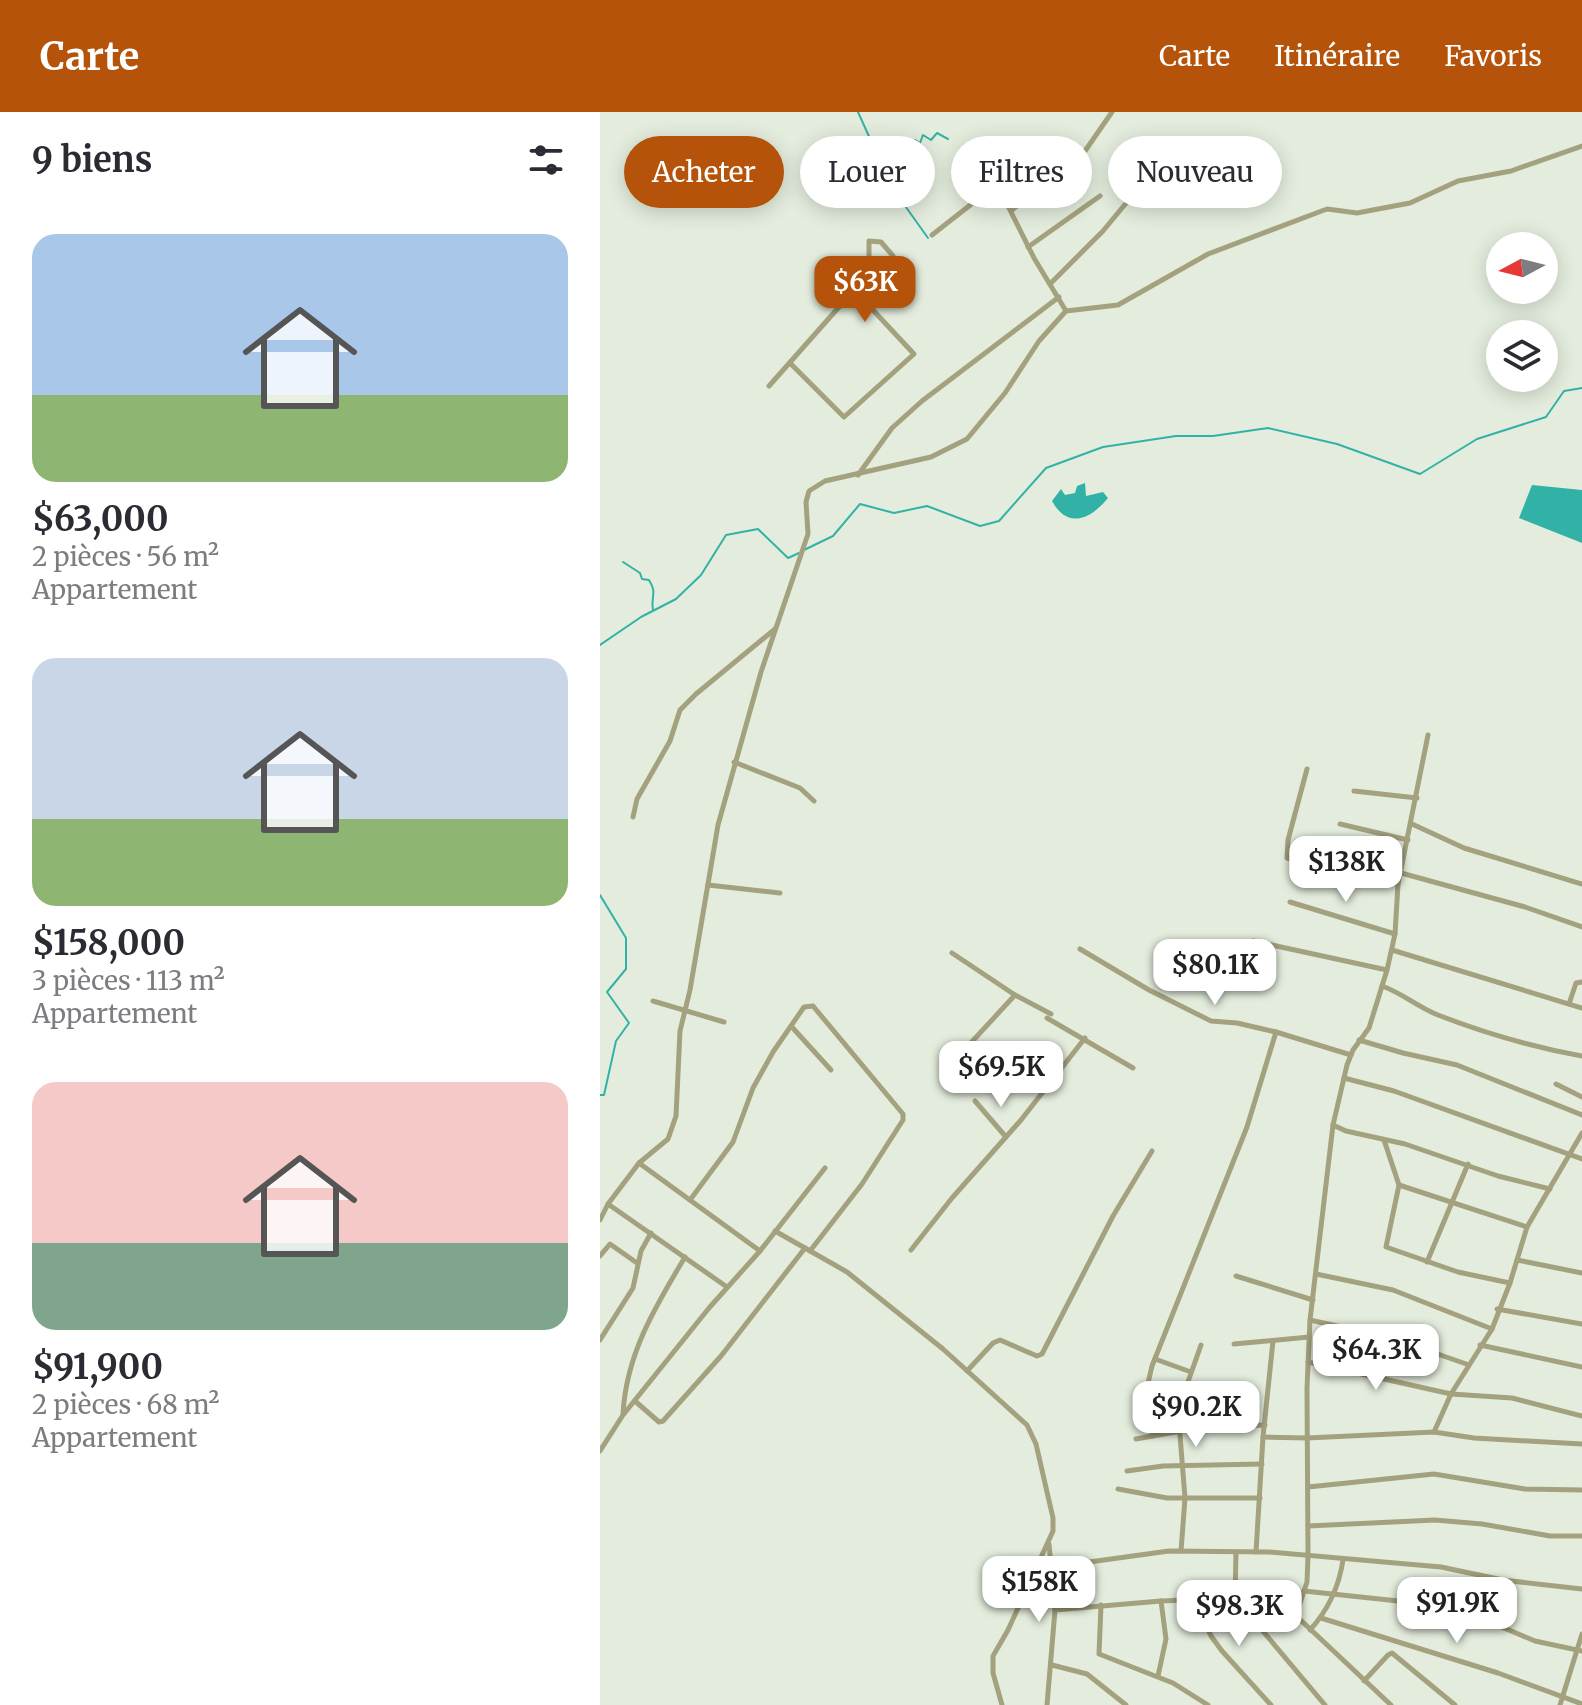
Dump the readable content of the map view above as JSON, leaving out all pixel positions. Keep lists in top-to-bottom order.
{
  "north": "left",
  "page": {
    "header": "Carte",
    "nav": ["Carte", "Itinéraire", "Favoris"],
    "heading": "9 biens",
    "chip": [
      "Acheter",
      "Louer",
      "Filtres",
      "Nouveau"
    ],
    "list": [
      {
        "name": "$63,000",
        "note": "2 pièces · 56 m² · Appartement"
      },
      {
        "name": "$158,000",
        "note": "3 pièces · 113 m² · Appartement"
      },
      {
        "name": "$91,900",
        "note": "2 pièces · 68 m² · Appartement"
      }
    ],
    "price": [
      "$63K",
      "$138K",
      "$80.1K",
      "$69.5K",
      "$64.3K",
      "$90.2K",
      "$158K",
      "$91.9K",
      "$98.3K"
    ]
  }
}
